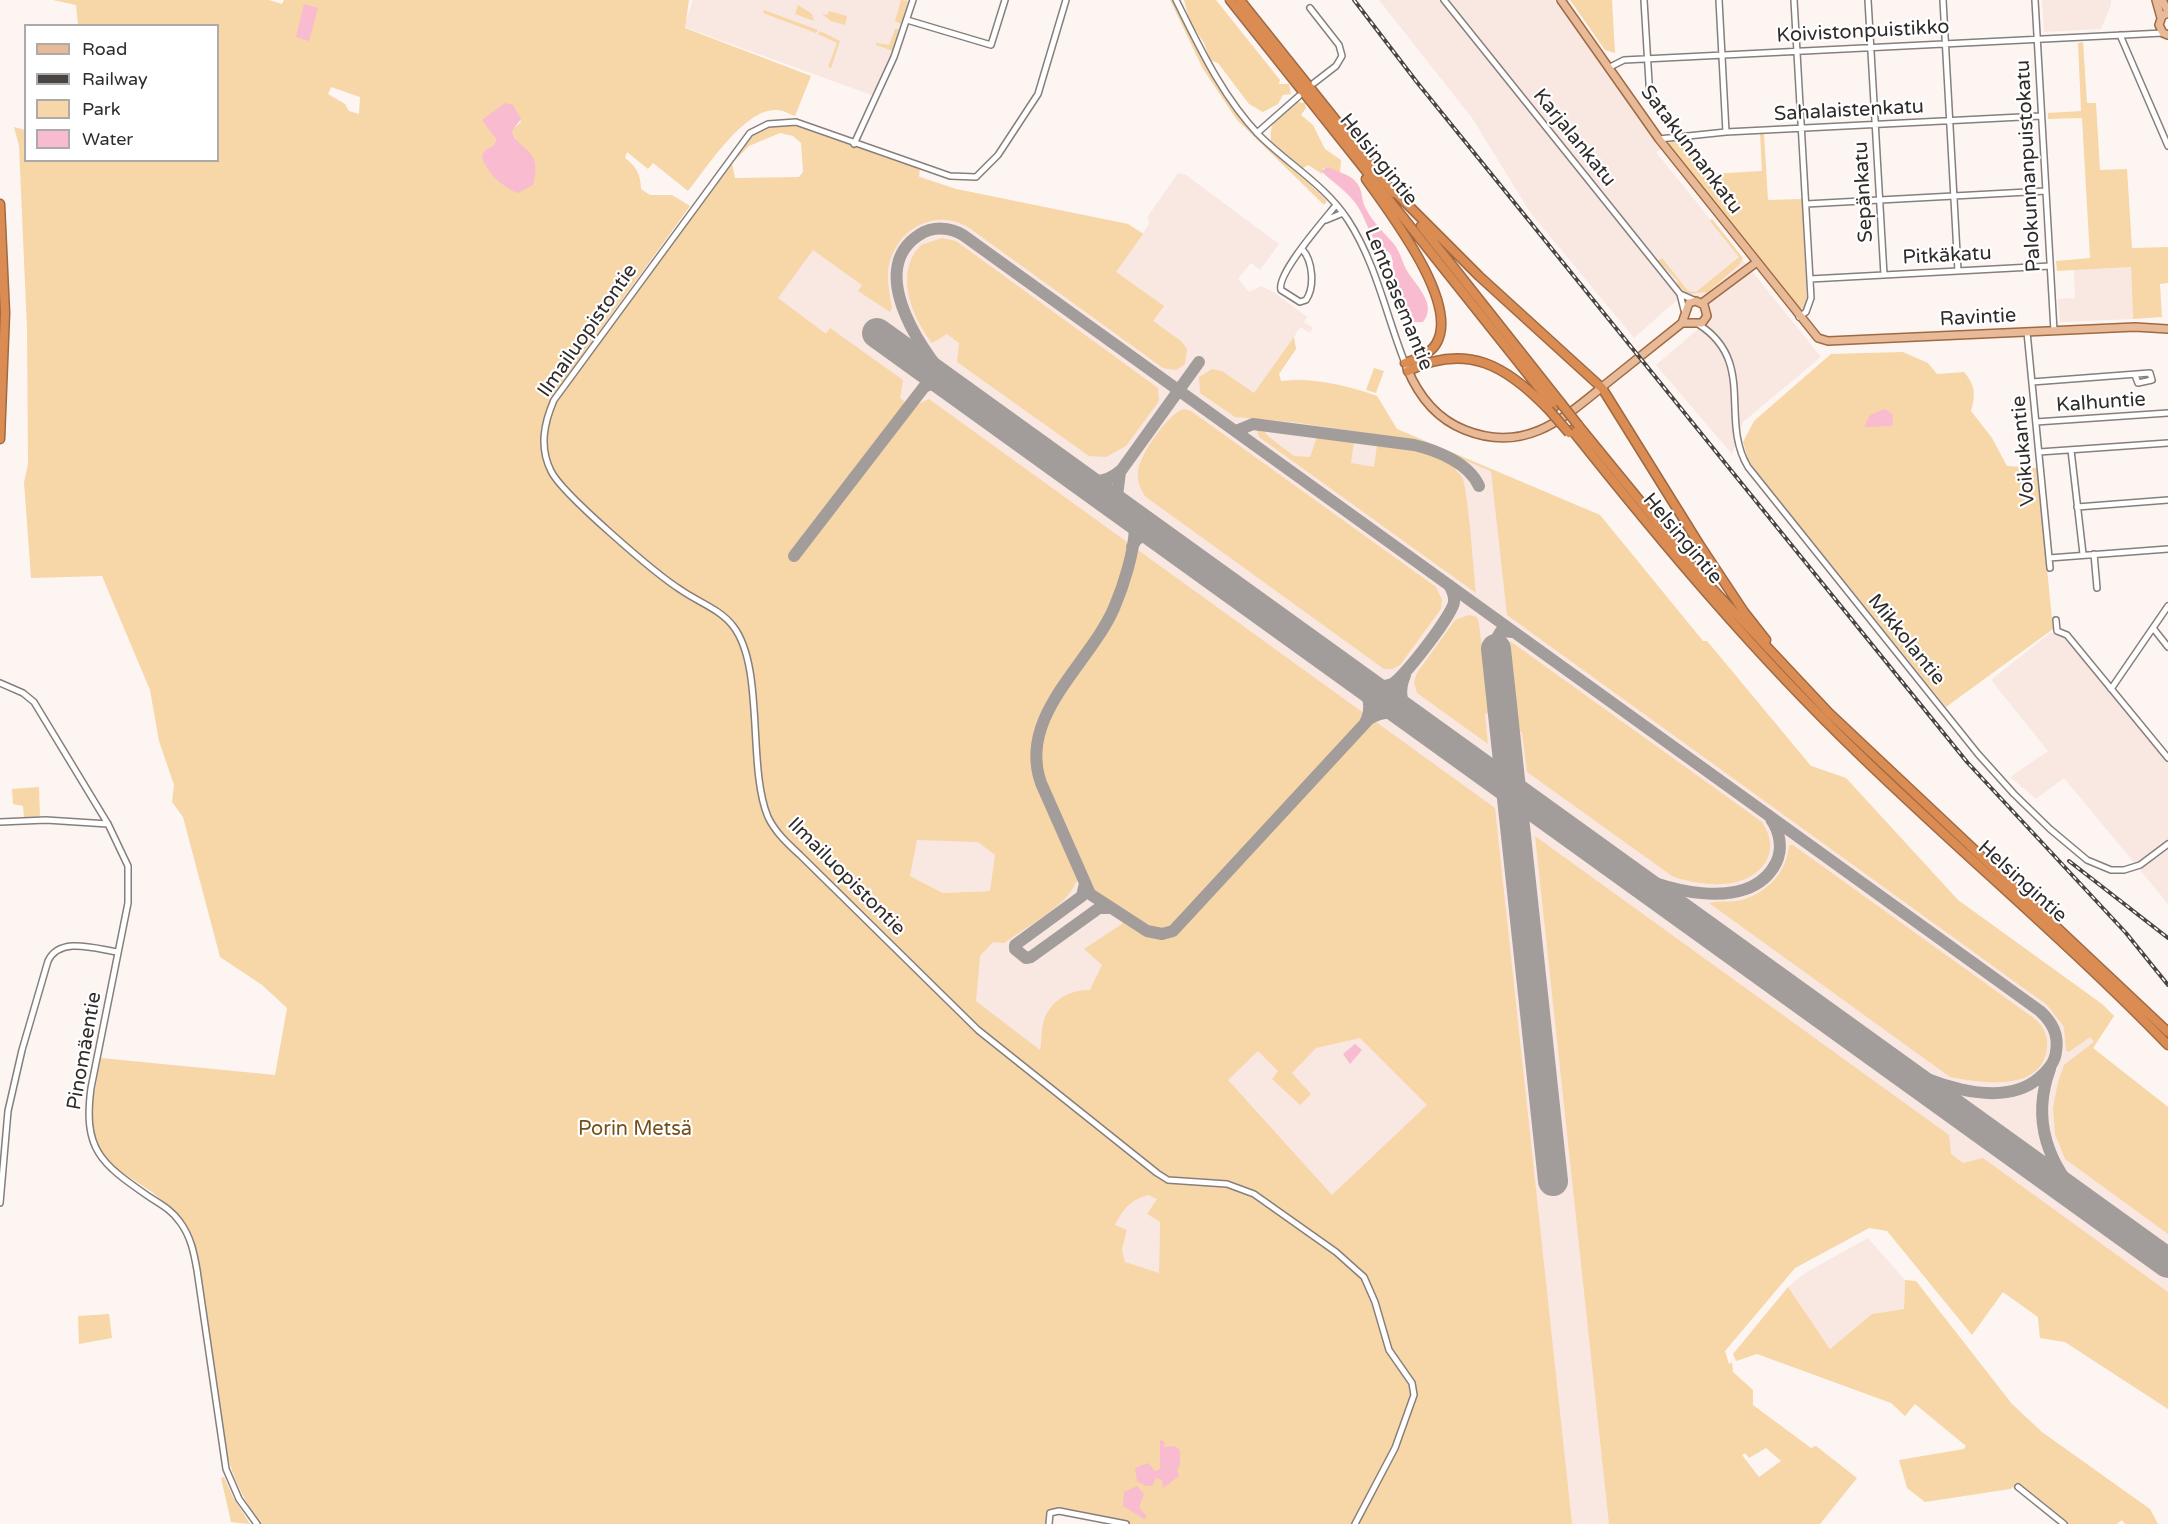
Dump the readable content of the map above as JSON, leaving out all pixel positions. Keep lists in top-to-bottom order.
{
  "streets": {
    "highway": ["Helsingintie"],
    "main road": ["Satakunnankatu", "Lentoasemantie", "Ravintie"],
    "street": [
      "Koivistonpuistikko",
      "Sahalaistenkatu",
      "Karjalankatu",
      "Palokunnanpuistokatu",
      "Sepänkatu",
      "Pitkäkatu",
      "Ilmailuopistontie",
      "Kalhuntie",
      "Voikukantie",
      "Mikkolantie",
      "Pinomäentie"
    ]
  },
  "crossings": [
    ["Koivistonpuistikko", "Satakunnankatu"],
    ["Koivistonpuistikko", "Palokunnanpuistokatu"],
    ["Koivistonpuistikko", "Sepänkatu"],
    ["Sahalaistenkatu", "Satakunnankatu"],
    ["Sahalaistenkatu", "Palokunnanpuistokatu"],
    ["Sahalaistenkatu", "Sepänkatu"],
    ["Satakunnankatu", "Ravintie"],
    ["Palokunnanpuistokatu", "Pitkäkatu"],
    ["Palokunnanpuistokatu", "Ravintie"],
    ["Sepänkatu", "Pitkäkatu"],
    ["Ravintie", "Voikukantie"],
    ["Kalhuntie", "Voikukantie"]
  ],
  "parks": ["Porin Metsä"],
  "legend": [
    "Road",
    "Railway",
    "Park",
    "Water"
  ]
}
